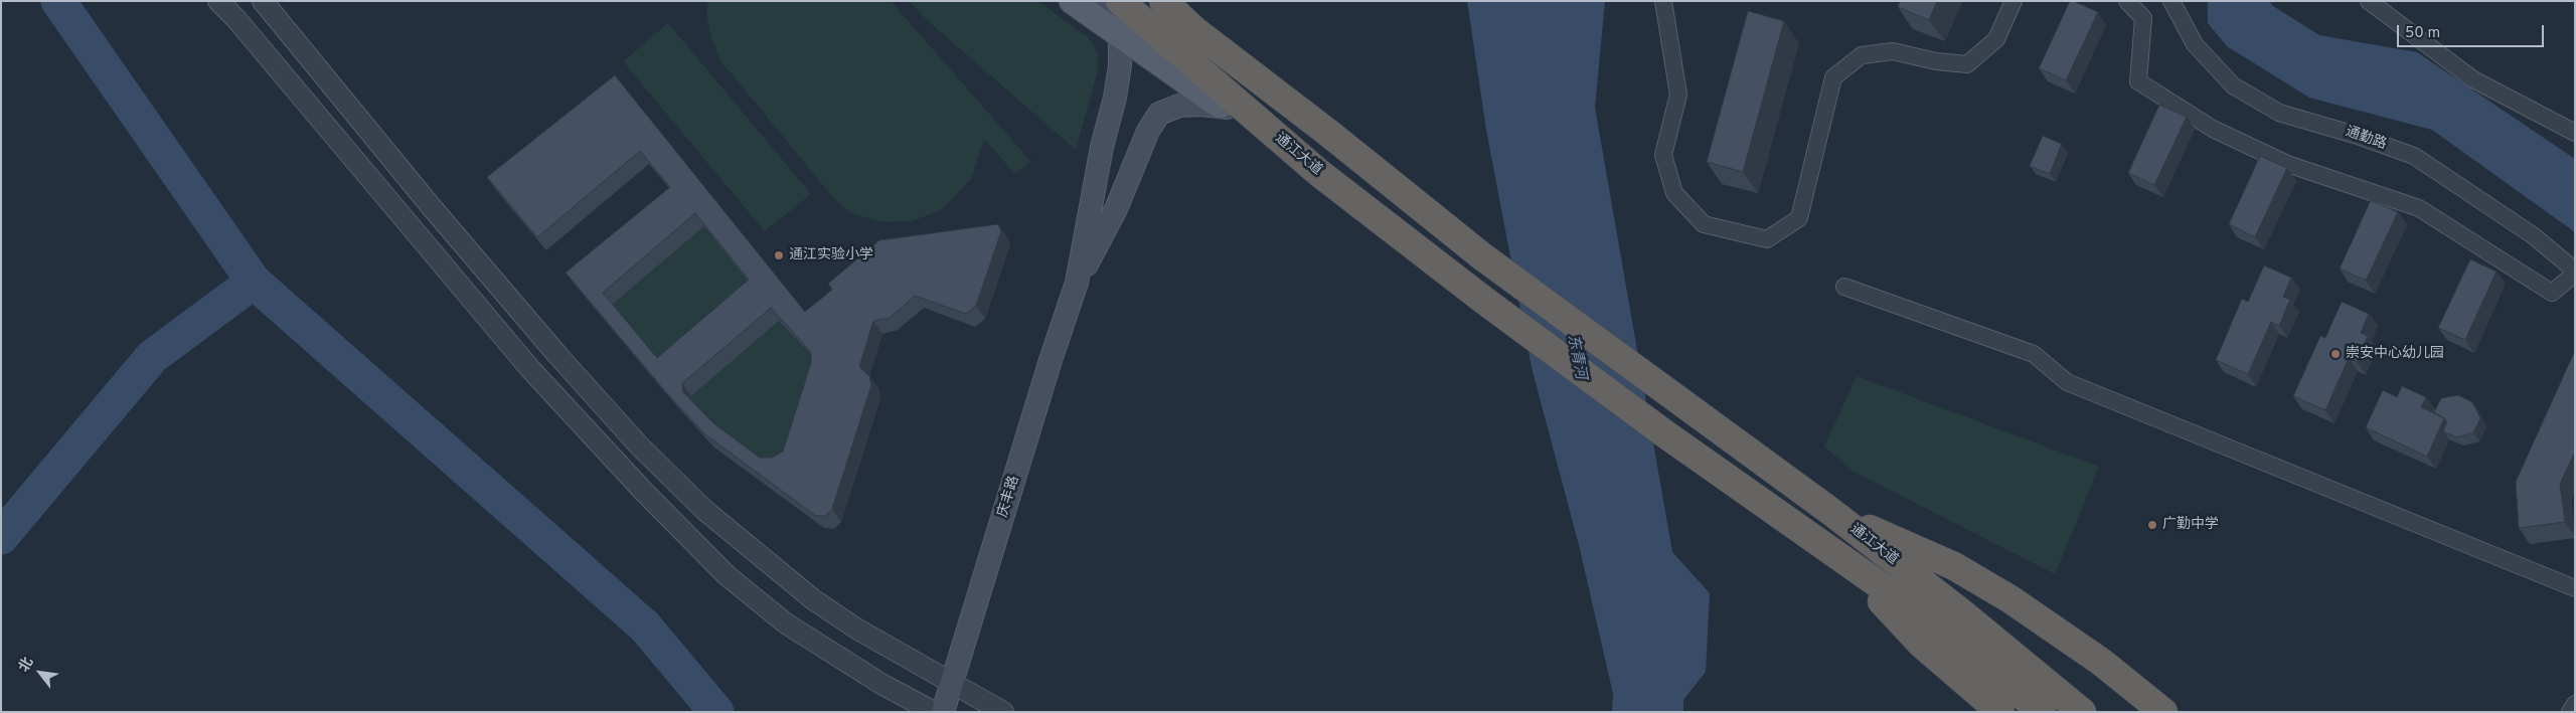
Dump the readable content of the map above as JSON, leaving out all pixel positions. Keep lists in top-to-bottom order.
{
  "streets": {
    "highway": ["通江大道"],
    "main road": ["庆丰路"],
    "street": ["通勤路"]
  },
  "water": ["东青河"],
  "places": ["通江实验小学", "崇安中心幼儿园", "广勤中学"],
  "scale_bar": "50 m",
  "north": "top left"
}
